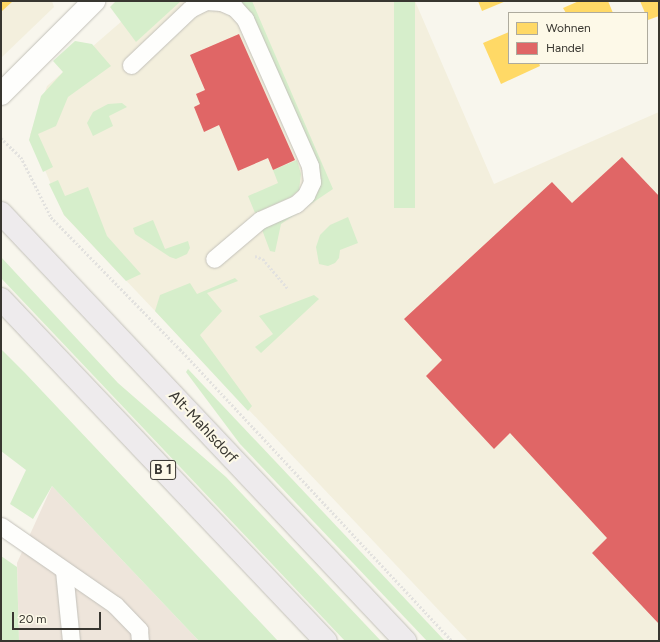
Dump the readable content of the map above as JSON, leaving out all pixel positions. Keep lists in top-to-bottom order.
{
  "streets": {
    "main road": ["Alt-Mahlsdorf", "B 1"]
  },
  "legend": ["Wohnen", "Handel"],
  "scale_bar": "20 m"
}
